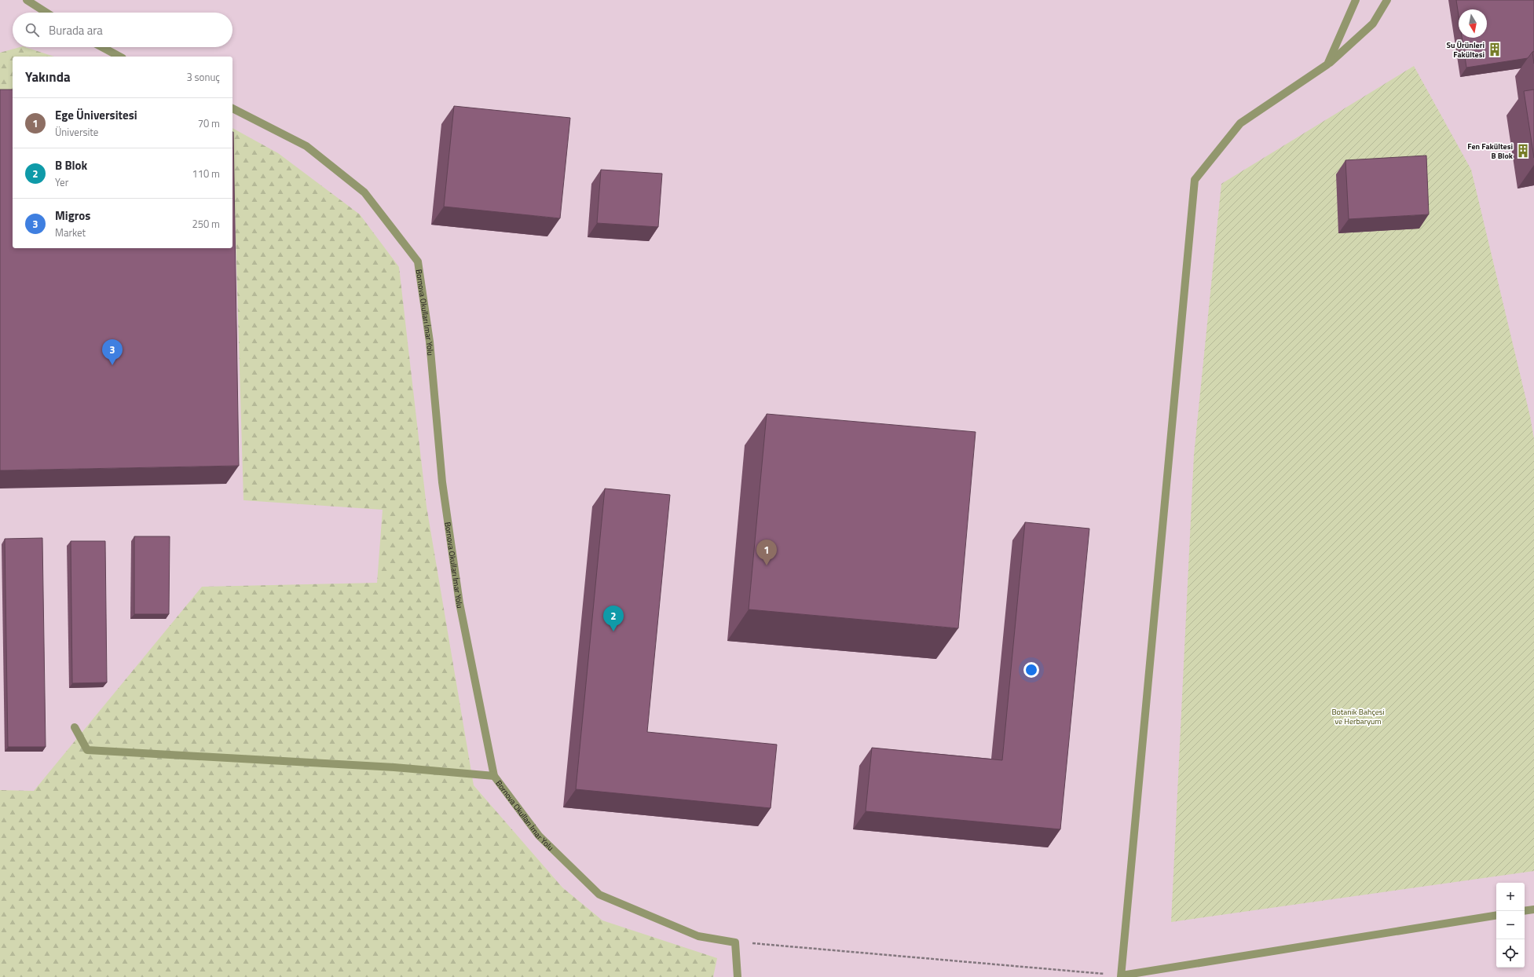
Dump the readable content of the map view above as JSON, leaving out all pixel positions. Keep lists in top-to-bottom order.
{
  "streets": {
    "street": ["Bornova Okulları İmar Yolu"]
  },
  "parks": ["Botanik Bahçesi ve Herbaryum"],
  "places": {
    "building": ["Su Ürünleri Fakültesi", "Fen Fakültesi B Blok"]
  },
  "north": "bottom",
  "page": {
    "search": "Burada ara",
    "heading": ["Yakında", "3 sonuç"],
    "list": [
      {
        "mark": "1",
        "name": "Ege Üniversitesi",
        "note": "Üniversite",
        "value": "70 m"
      },
      {
        "mark": "2",
        "name": "B Blok",
        "note": "Yer",
        "value": "110 m"
      },
      {
        "mark": "3",
        "name": "Migros",
        "note": "Market",
        "value": "250 m"
      }
    ],
    "pins": ["3", "1", "2"],
    "map_buttons": ["+", "−"]
  }
}
